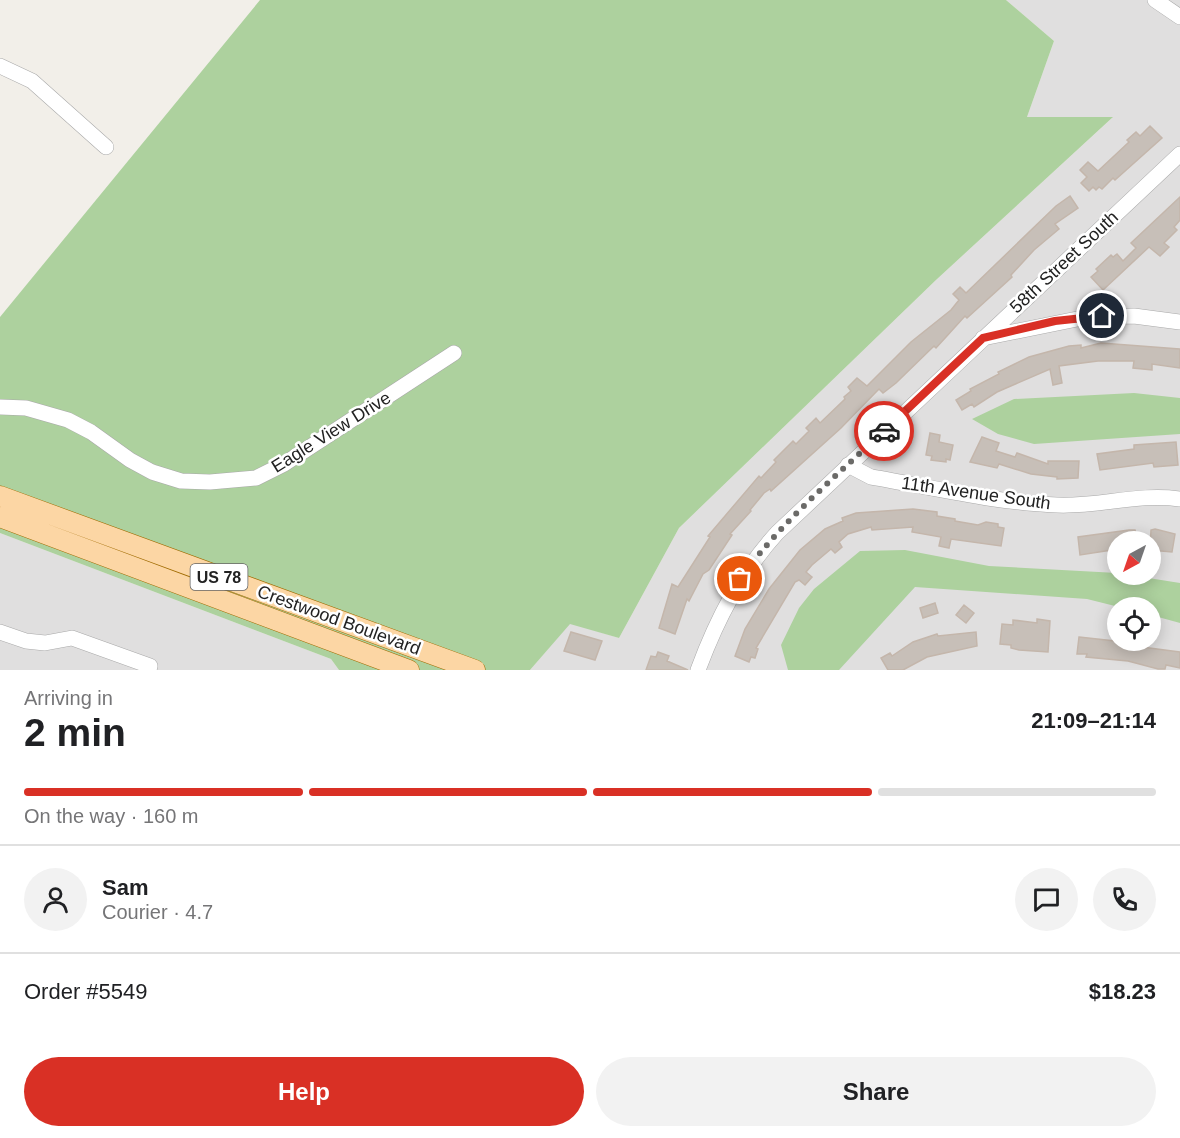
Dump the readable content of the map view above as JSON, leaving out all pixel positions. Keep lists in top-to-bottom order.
{
  "streets": {
    "main road": ["US 78", "Crestwood Boulevard"],
    "street": ["58th Street South", "Eagle View Drive", "11th Avenue South"]
  },
  "crossings": [
    ["58th Street South", "11th Avenue South"]
  ],
  "north": "bottom left",
  "page": {
    "heading": ["2 min", "Arriving in", "21:09–21:14"],
    "panel": [
      "Sam",
      "Courier · 4.7",
      "Order #5549",
      "$18.23"
    ],
    "bar": "On the way · 160 m",
    "buttons": ["Help", "Share"]
  }
}
